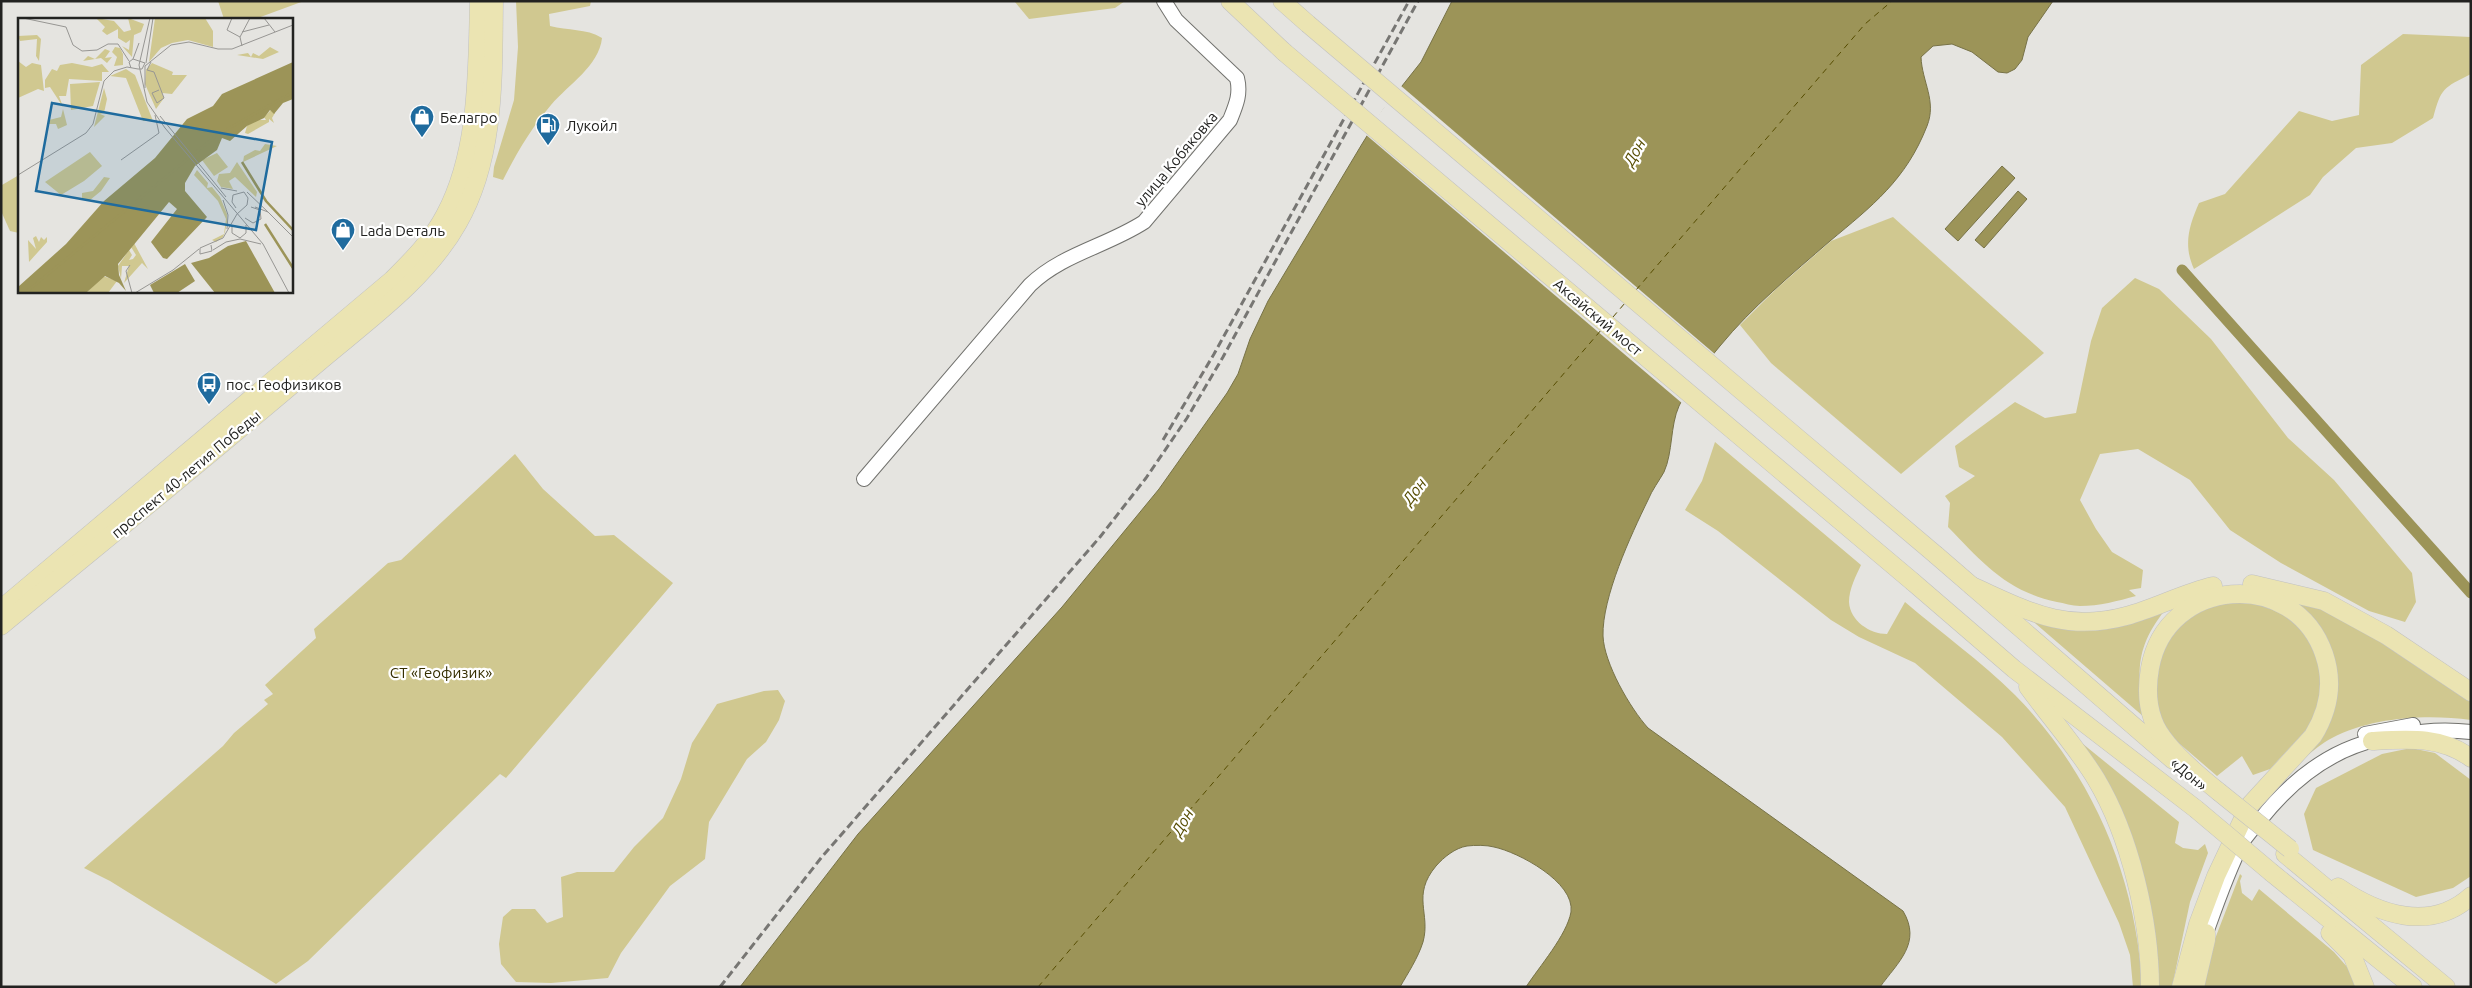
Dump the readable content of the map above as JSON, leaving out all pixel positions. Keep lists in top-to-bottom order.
{
  "streets": {
    "main road": ["Аксайский мост", "проспект 40-летия Победы", "«Дон»"],
    "street": ["улица Кобяковка"]
  },
  "crossings": [
    ["Аксайский мост", "«Дон»"]
  ],
  "water": ["Дон"],
  "parks": ["СТ «Геофизик»"],
  "places": {
    "shop": ["Белагро", "Lada Dеталь"],
    "fuel station": ["Лукойл"],
    "bus stop": ["пос. Геофизиков"]
  }
}
